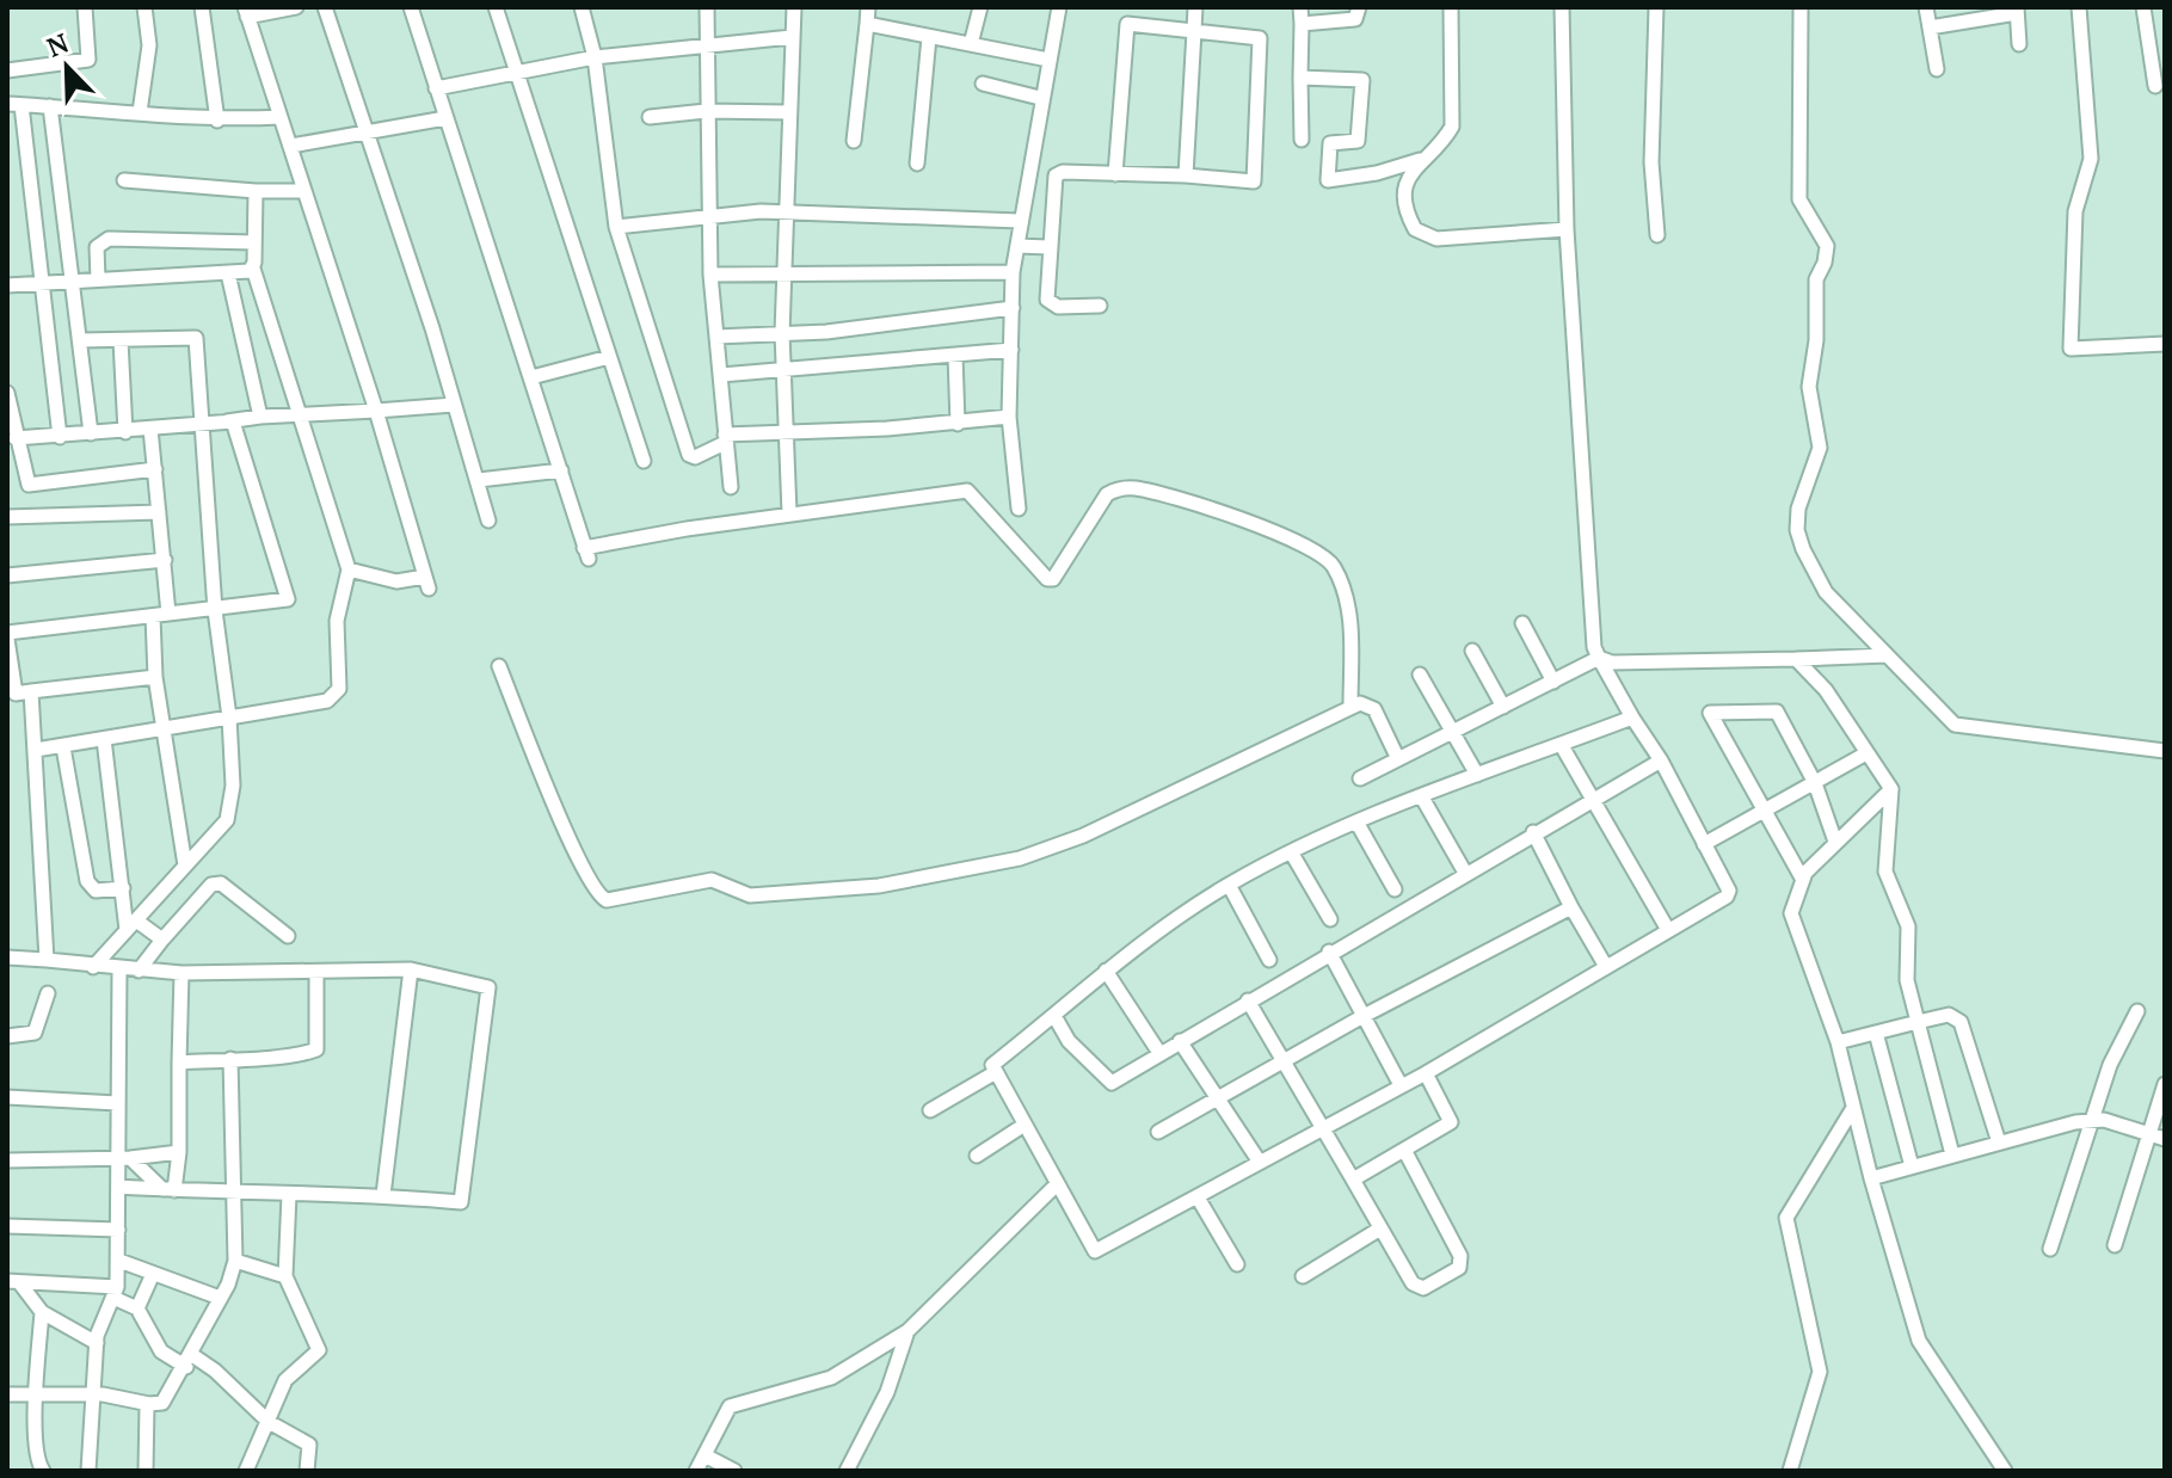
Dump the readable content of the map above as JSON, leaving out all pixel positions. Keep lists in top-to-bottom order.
{
  "north": "top left"
}
